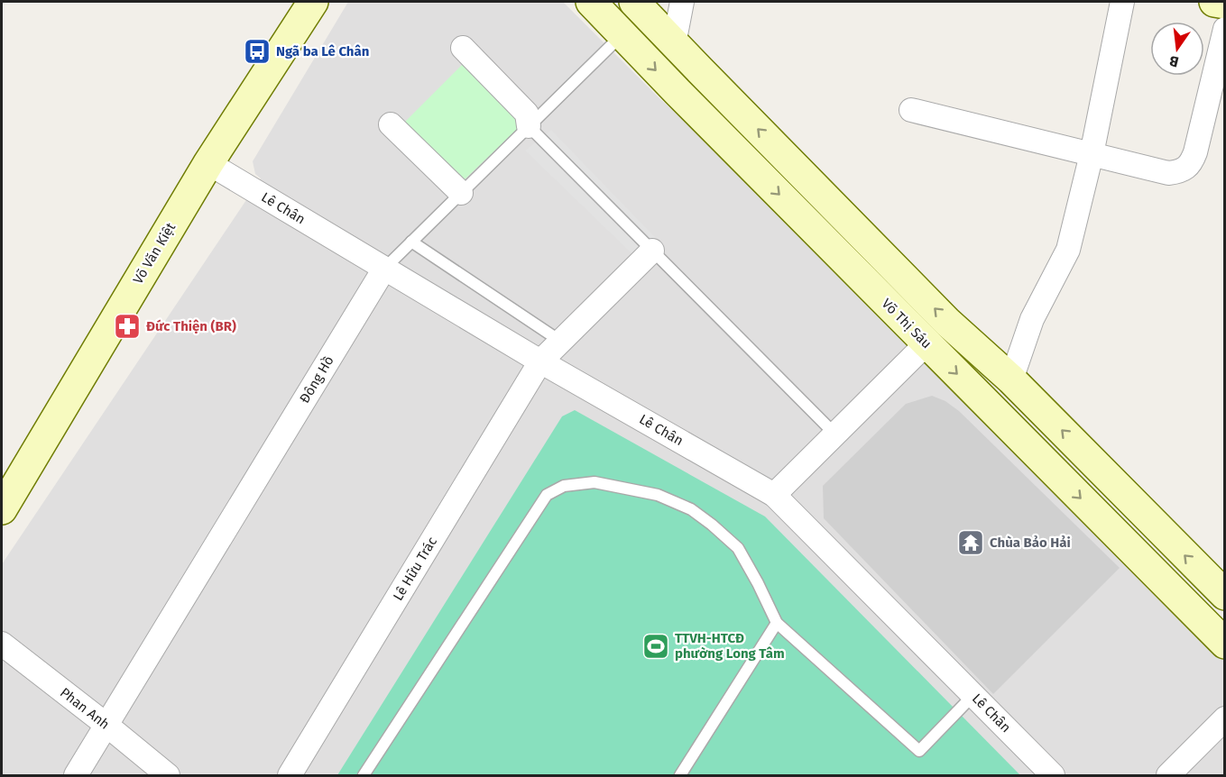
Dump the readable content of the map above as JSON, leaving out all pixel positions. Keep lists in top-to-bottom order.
{
  "streets": {
    "main road": ["Võ Văn Kiệt", "Võ Thị Sáu"],
    "street": [
      "Lê Chân",
      "Đông Hồ",
      "Lê Hữu Trác",
      "Phan Anh"
    ]
  },
  "crossings": [
    ["Lê Chân", "Võ Văn Kiệt"],
    ["Lê Chân", "Đông Hồ"],
    ["Lê Chân", "Lê Hữu Trác"],
    ["Võ Thị Sáu", "Đông Hồ"],
    ["Đông Hồ", "Phan Anh"]
  ],
  "places": {
    "bus stop": ["Ngã ba Lê Chân"],
    "pharmacy": ["Đức Thiện (BR)"],
    "temple": ["Chùa Bảo Hải"],
    "sports": ["TTVH-HTCĐ phường Long Tâm"]
  },
  "north": "bottom"
}
